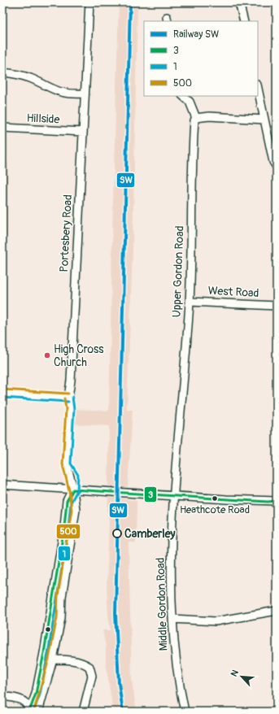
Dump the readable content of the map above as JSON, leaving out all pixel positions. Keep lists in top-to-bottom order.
{
  "streets": {
    "street": [
      "Hillside",
      "Portesbery Road",
      "Upper Gordon Road",
      "West Road",
      "Middle Gordon Road"
    ]
  },
  "crossings": [
    ["Hillside", "Portesbery Road"],
    ["Upper Gordon Road", "West Road"],
    ["Upper Gordon Road", "Middle Gordon Road"]
  ],
  "places": ["High Cross Church", "Heathcote Road", "Camberley"],
  "lines": [
    "rail line SW",
    "transit line 500",
    "transit line 1",
    "transit line 3"
  ],
  "legend": [
    "Railway SW",
    "3",
    "1",
    "500"
  ],
  "north": "top left"
}
